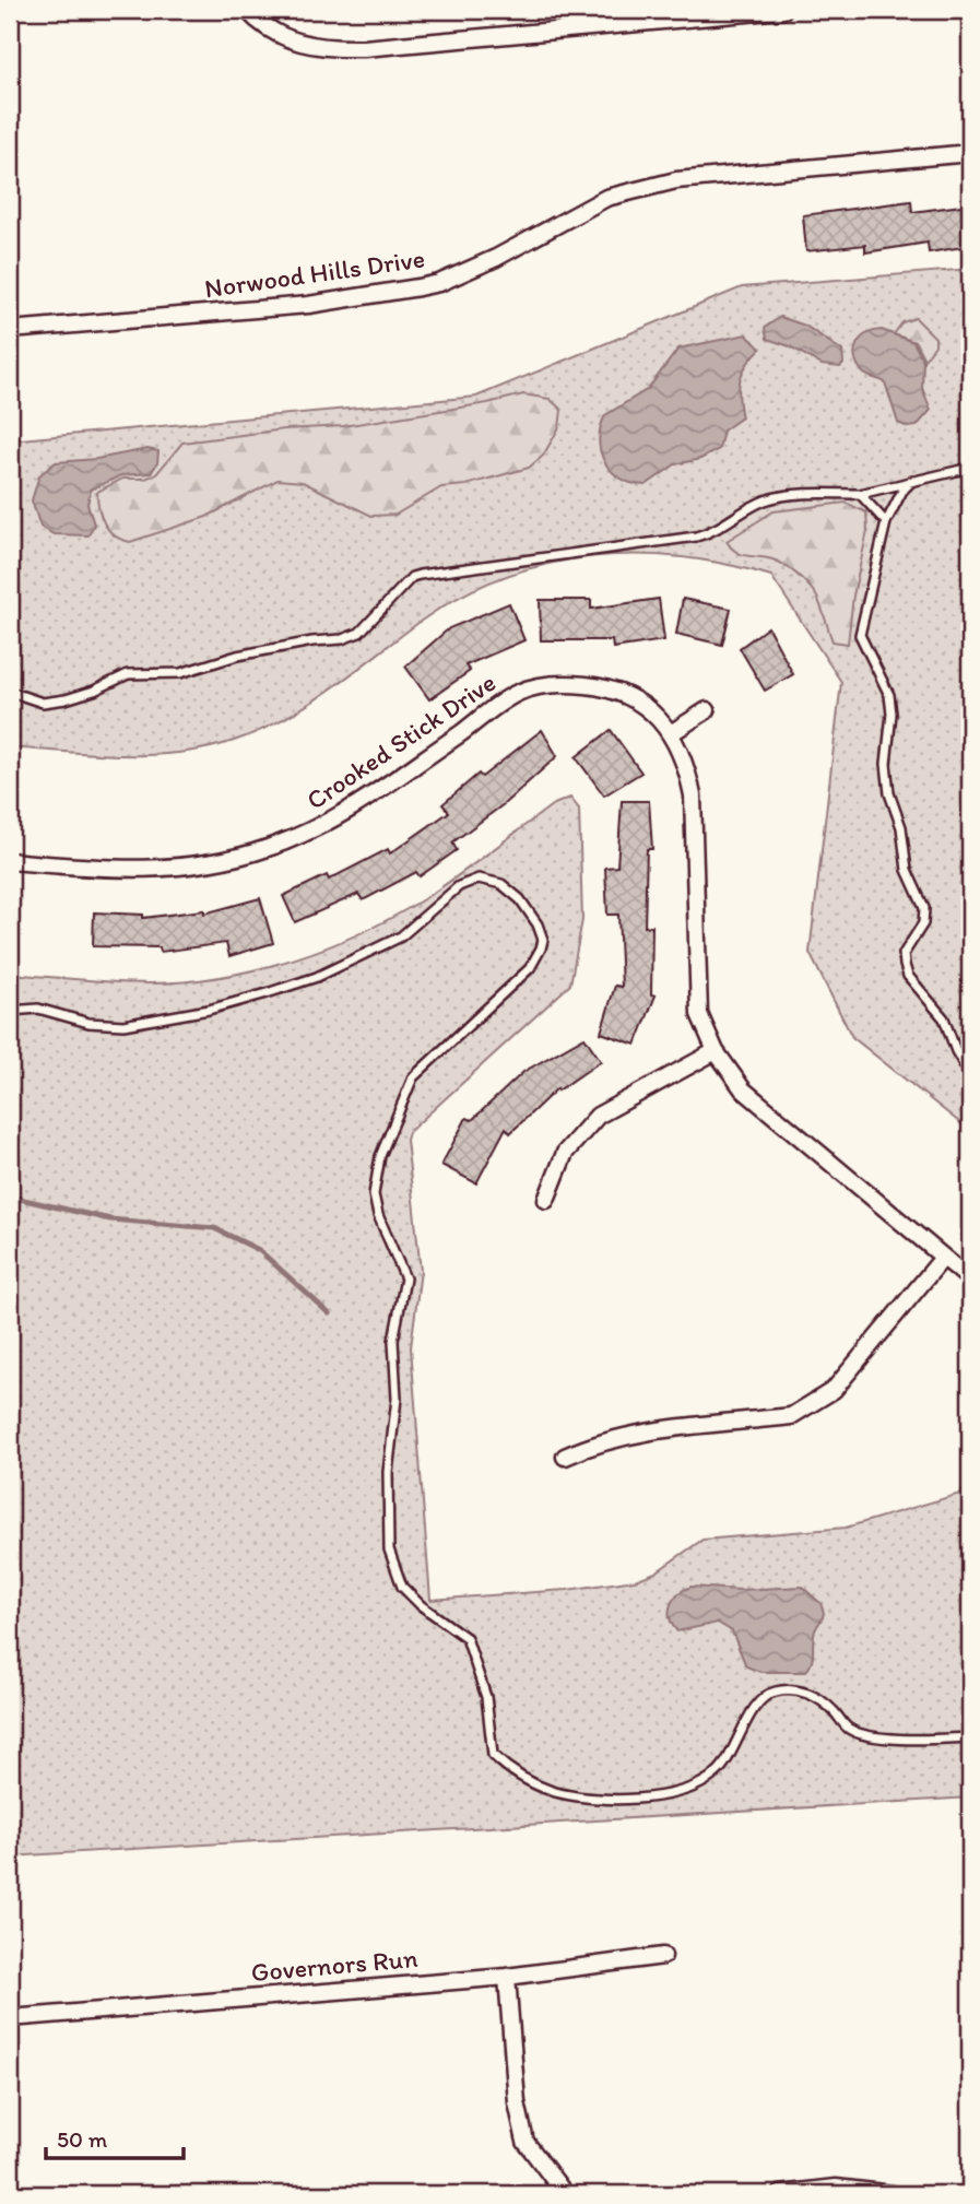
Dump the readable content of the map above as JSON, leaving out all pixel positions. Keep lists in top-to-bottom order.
{
  "streets": {
    "street": ["Norwood Hills Drive", "Crooked Stick Drive", "Governors Run"]
  },
  "scale_bar": "50 m"
}
